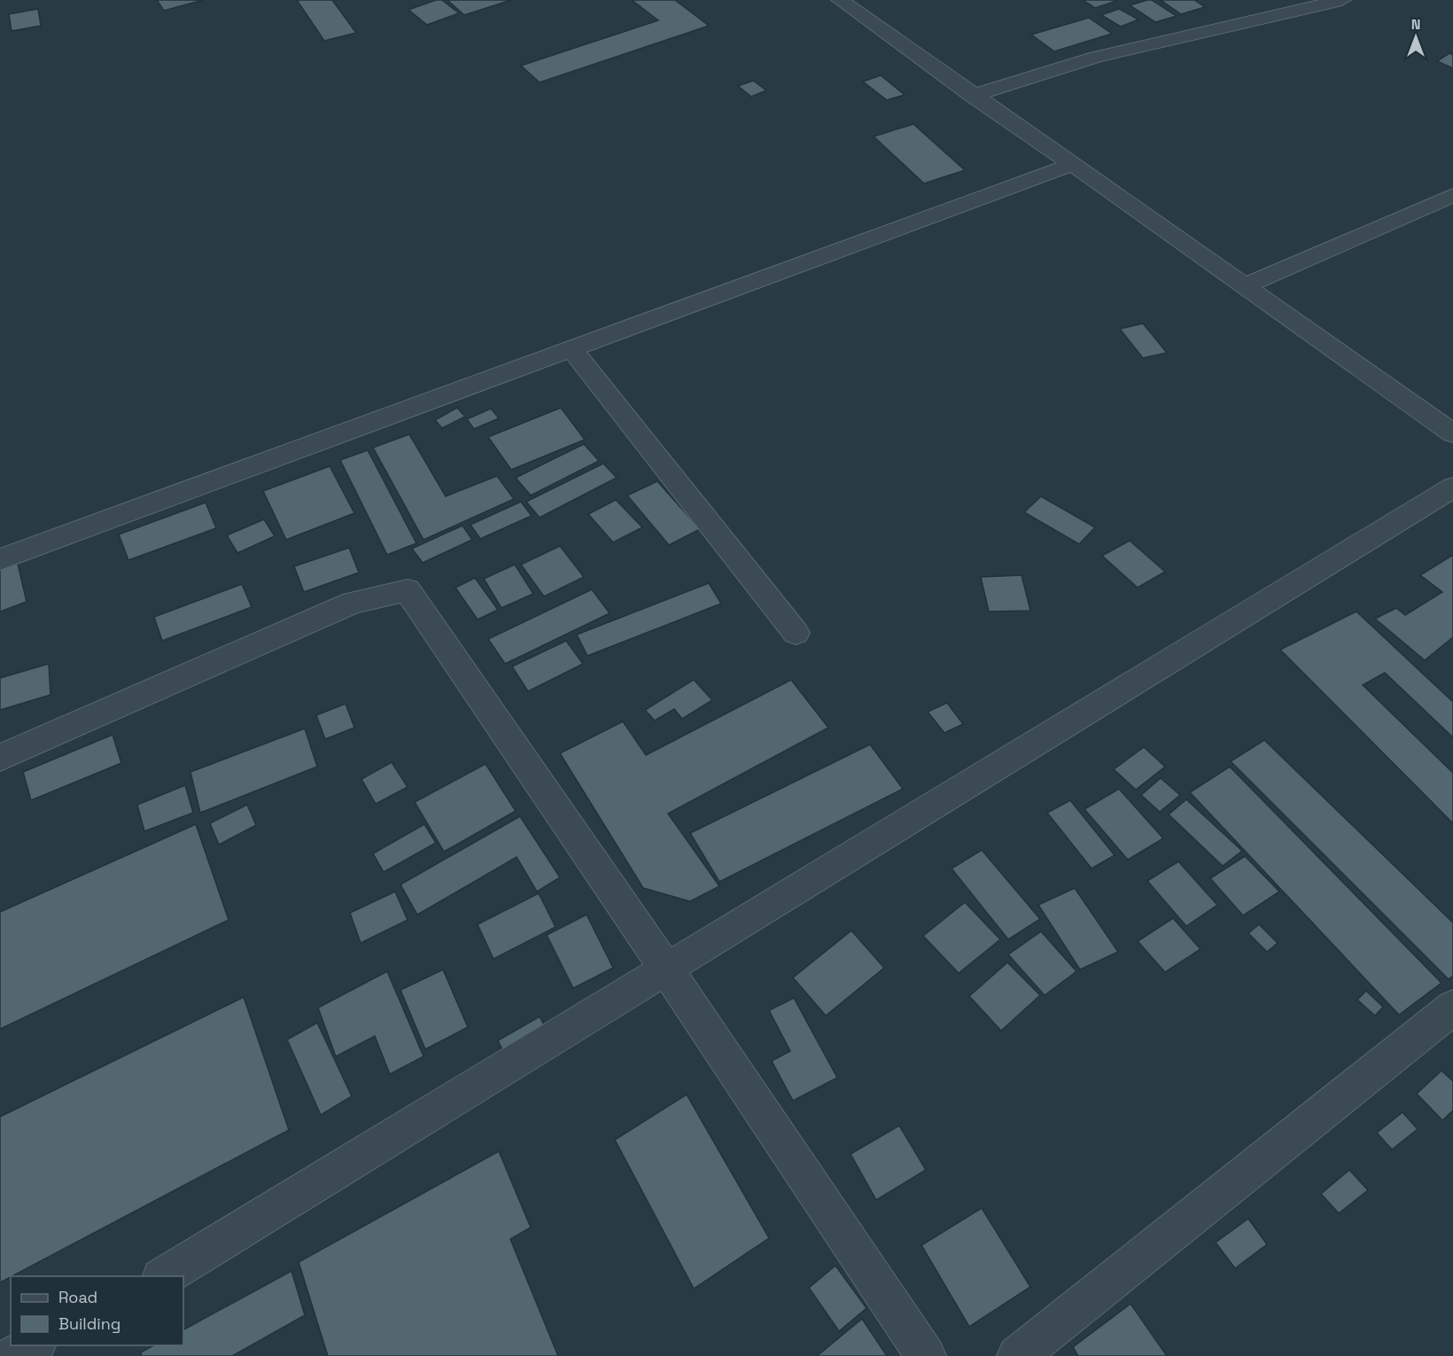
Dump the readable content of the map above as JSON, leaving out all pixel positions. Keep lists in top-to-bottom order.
{
  "legend": ["Road", "Building"],
  "north": "top"
}
